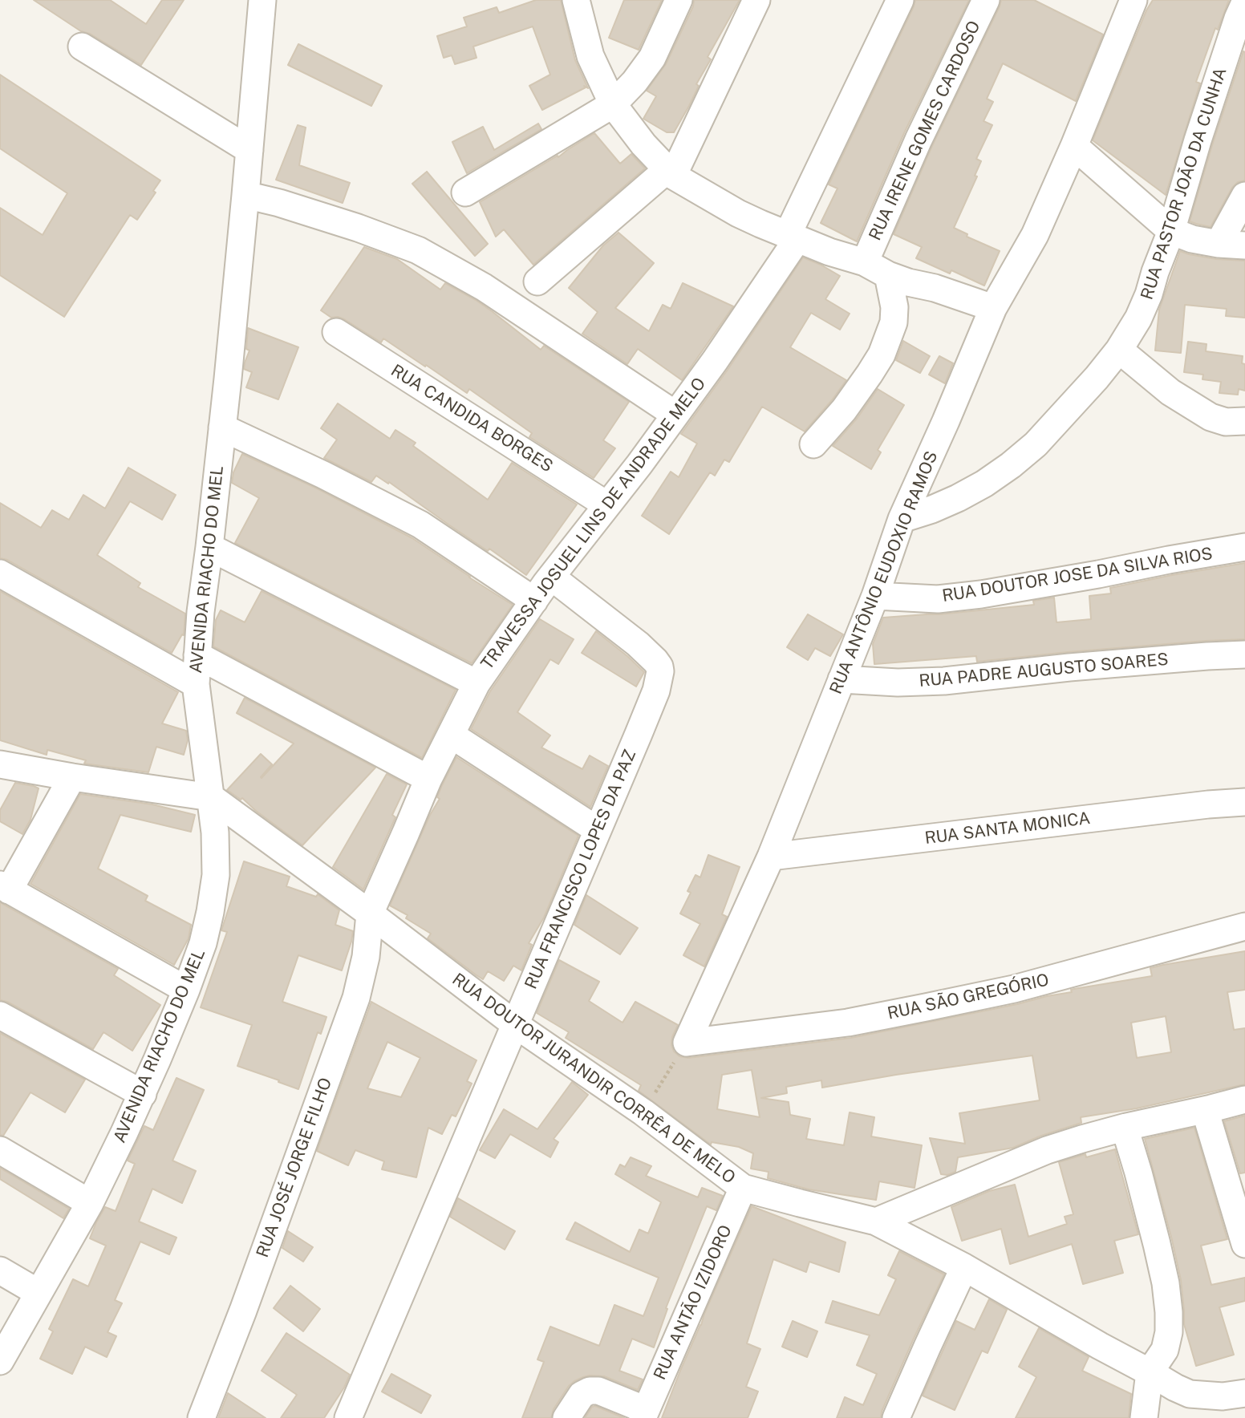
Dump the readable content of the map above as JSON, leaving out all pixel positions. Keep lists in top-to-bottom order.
{
  "streets": {
    "street": [
      "RUA IRENE GOMES CARDOSO",
      "RUA PASTOR JOÃO DA CUNHA",
      "RUA CANDIDA BORGES",
      "TRAVESSA JOSUEL LINS DE ANDRADE MELO",
      "AVENIDA RIACHO DO MEL",
      "RUA ANTÔNIO EUDOXIO RAMOS",
      "RUA DOUTOR JOSE DA SILVA RIOS",
      "RUA PADRE AUGUSTO SOARES",
      "RUA SANTA MONICA",
      "RUA FRANCISCO LOPES DA PAZ",
      "RUA SÃO GREGÓRIO",
      "RUA DOUTOR JURANDIR CORRÊA DE MELO",
      "RUA JOSÉ JORGE FILHO",
      "RUA ANTÃO IZIDORO"
    ]
  },
  "crossings": [
    ["RUA PASTOR JOÃO DA CUNHA", "RUA ANTÔNIO EUDOXIO RAMOS"],
    ["RUA CANDIDA BORGES", "TRAVESSA JOSUEL LINS DE ANDRADE MELO"],
    ["TRAVESSA JOSUEL LINS DE ANDRADE MELO", "RUA FRANCISCO LOPES DA PAZ"],
    ["TRAVESSA JOSUEL LINS DE ANDRADE MELO", "RUA DOUTOR JURANDIR CORRÊA DE MELO"],
    ["TRAVESSA JOSUEL LINS DE ANDRADE MELO", "RUA JOSÉ JORGE FILHO"],
    ["AVENIDA RIACHO DO MEL", "RUA DOUTOR JURANDIR CORRÊA DE MELO"],
    ["RUA ANTÔNIO EUDOXIO RAMOS", "RUA DOUTOR JOSE DA SILVA RIOS"],
    ["RUA ANTÔNIO EUDOXIO RAMOS", "RUA PADRE AUGUSTO SOARES"],
    ["RUA ANTÔNIO EUDOXIO RAMOS", "RUA SANTA MONICA"],
    ["RUA ANTÔNIO EUDOXIO RAMOS", "RUA SÃO GREGÓRIO"],
    ["RUA FRANCISCO LOPES DA PAZ", "RUA DOUTOR JURANDIR CORRÊA DE MELO"],
    ["RUA DOUTOR JURANDIR CORRÊA DE MELO", "RUA JOSÉ JORGE FILHO"],
    ["RUA DOUTOR JURANDIR CORRÊA DE MELO", "RUA ANTÃO IZIDORO"]
  ]
}
